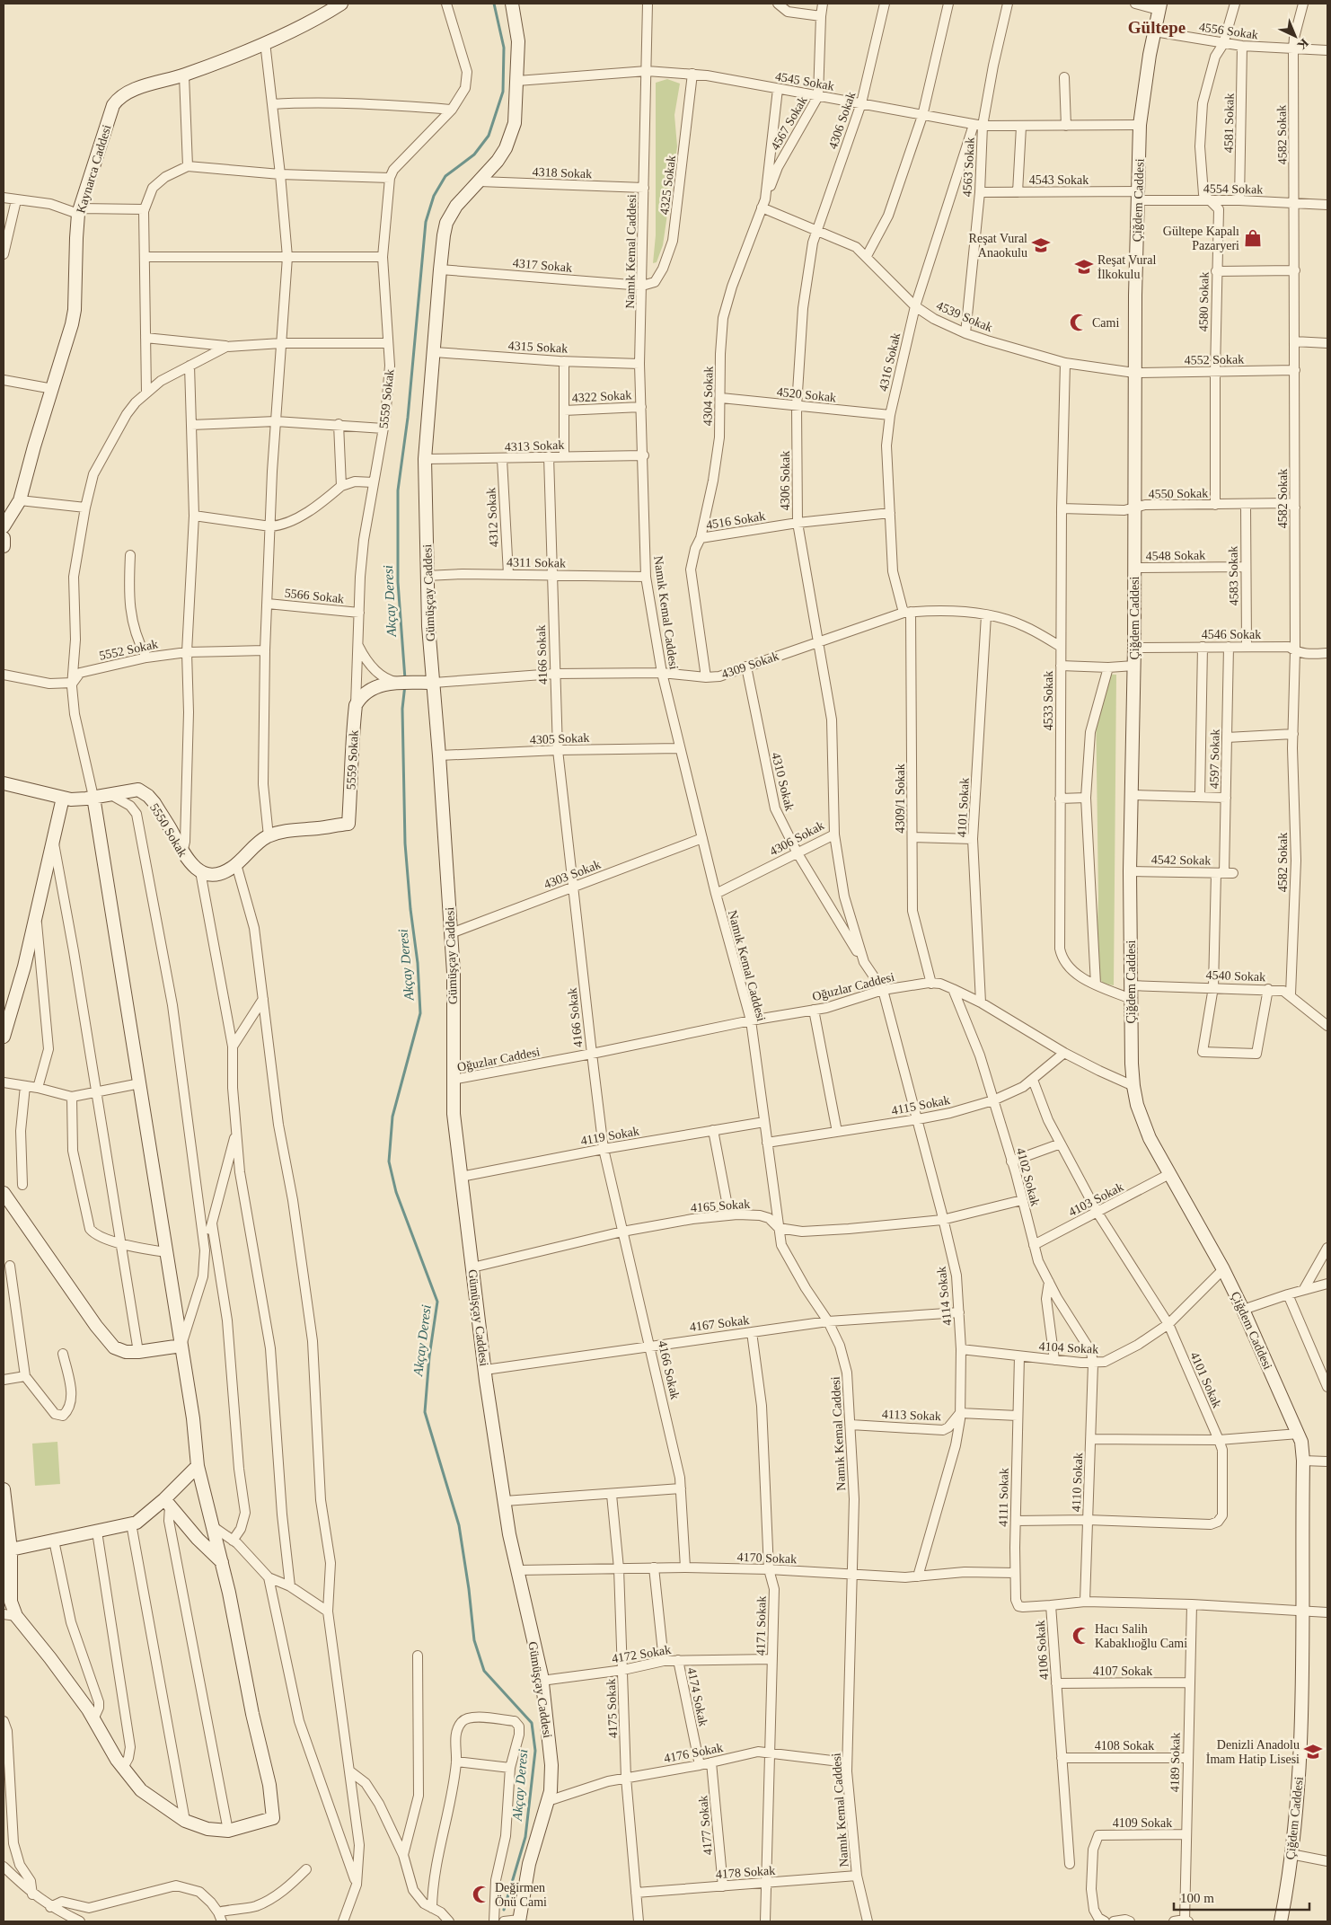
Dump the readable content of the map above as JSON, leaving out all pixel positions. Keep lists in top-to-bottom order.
{
  "streets": {
    "street": [
      "4556 Sokak",
      "4545 Sokak",
      "4306 Sokak",
      "4567 Sokak",
      "4581 Sokak",
      "4582 Sokak",
      "4563 Sokak",
      "Kaynarca Caddesi",
      "4318 Sokak",
      "4543 Sokak",
      "4325 Sokak",
      "4554 Sokak",
      "Çiğdem Caddesi",
      "Namık Kemal Caddesi",
      "4317 Sokak",
      "4580 Sokak",
      "4539 Sokak",
      "4315 Sokak",
      "4552 Sokak",
      "4316 Sokak",
      "4520 Sokak",
      "4322 Sokak",
      "4304 Sokak",
      "5559 Sokak",
      "4313 Sokak",
      "4550 Sokak",
      "4312 Sokak",
      "4516 Sokak",
      "4548 Sokak",
      "4311 Sokak",
      "4583 Sokak",
      "Gümüşçay Caddesi",
      "5566 Sokak",
      "4546 Sokak",
      "5552 Sokak",
      "4166 Sokak",
      "4309 Sokak",
      "4533 Sokak",
      "4305 Sokak",
      "4597 Sokak",
      "4310 Sokak",
      "4309/1 Sokak",
      "4101 Sokak",
      "5550 Sokak",
      "4542 Sokak",
      "4303 Sokak",
      "4540 Sokak",
      "Oğuzlar Caddesi",
      "4115 Sokak",
      "4119 Sokak",
      "4102 Sokak",
      "4103 Sokak",
      "4165 Sokak",
      "4114 Sokak",
      "4167 Sokak",
      "4104 Sokak",
      "4113 Sokak",
      "4110 Sokak",
      "4111 Sokak",
      "4170 Sokak",
      "4171 Sokak",
      "4106 Sokak",
      "4172 Sokak",
      "4107 Sokak",
      "4174 Sokak",
      "4175 Sokak",
      "4108 Sokak",
      "4176 Sokak",
      "4189 Sokak",
      "4109 Sokak",
      "4177 Sokak",
      "4178 Sokak"
    ]
  },
  "crossings": [
    ["4556 Sokak", "4581 Sokak"],
    ["4556 Sokak", "4582 Sokak"],
    ["4556 Sokak", "Çiğdem Caddesi"],
    ["4556 Sokak", "4580 Sokak"],
    ["4545 Sokak", "4306 Sokak"],
    ["4545 Sokak", "4567 Sokak"],
    ["4545 Sokak", "4563 Sokak"],
    ["4545 Sokak", "4325 Sokak"],
    ["4545 Sokak", "Çiğdem Caddesi"],
    ["4545 Sokak", "Namık Kemal Caddesi"],
    ["4545 Sokak", "4316 Sokak"],
    ["4545 Sokak", "Gümüşçay Caddesi"],
    ["4306 Sokak", "Namık Kemal Caddesi"],
    ["4306 Sokak", "4539 Sokak"],
    ["4306 Sokak", "4520 Sokak"],
    ["4306 Sokak", "4516 Sokak"],
    ["4306 Sokak", "4309 Sokak"],
    ["4306 Sokak", "4310 Sokak"],
    ["4567 Sokak", "4539 Sokak"],
    ["4567 Sokak", "4304 Sokak"],
    ["4581 Sokak", "4554 Sokak"],
    ["4582 Sokak", "4554 Sokak"],
    ["4582 Sokak", "4552 Sokak"],
    ["4582 Sokak", "4550 Sokak"],
    ["4582 Sokak", "4546 Sokak"],
    ["4582 Sokak", "4540 Sokak"],
    ["4563 Sokak", "4543 Sokak"],
    ["4563 Sokak", "4539 Sokak"],
    ["4563 Sokak", "4316 Sokak"],
    ["4318 Sokak", "Namık Kemal Caddesi"],
    ["4318 Sokak", "Gümüşçay Caddesi"],
    ["4543 Sokak", "4554 Sokak"],
    ["4543 Sokak", "Çiğdem Caddesi"],
    ["4325 Sokak", "Namık Kemal Caddesi"],
    ["4325 Sokak", "4317 Sokak"],
    ["4554 Sokak", "Çiğdem Caddesi"],
    ["4554 Sokak", "4580 Sokak"],
    ["Çiğdem Caddesi", "4539 Sokak"],
    ["Çiğdem Caddesi", "4552 Sokak"],
    ["Çiğdem Caddesi", "4550 Sokak"],
    ["Çiğdem Caddesi", "4548 Sokak"],
    ["Çiğdem Caddesi", "4546 Sokak"],
    ["Çiğdem Caddesi", "4533 Sokak"],
    ["Çiğdem Caddesi", "4542 Sokak"],
    ["Çiğdem Caddesi", "4540 Sokak"],
    ["Çiğdem Caddesi", "Oğuzlar Caddesi"],
    ["Çiğdem Caddesi", "4103 Sokak"],
    ["Çiğdem Caddesi", "4104 Sokak"],
    ["Çiğdem Caddesi", "4106 Sokak"],
    ["Namık Kemal Caddesi", "4317 Sokak"],
    ["Namık Kemal Caddesi", "4315 Sokak"],
    ["Namık Kemal Caddesi", "4322 Sokak"],
    ["Namık Kemal Caddesi", "4313 Sokak"],
    ["Namık Kemal Caddesi", "4311 Sokak"],
    ["Namık Kemal Caddesi", "4309 Sokak"],
    ["Namık Kemal Caddesi", "4305 Sokak"],
    ["Namık Kemal Caddesi", "4303 Sokak"],
    ["Namık Kemal Caddesi", "Oğuzlar Caddesi"],
    ["Namık Kemal Caddesi", "4115 Sokak"],
    ["Namık Kemal Caddesi", "4119 Sokak"],
    ["Namık Kemal Caddesi", "4165 Sokak"],
    ["Namık Kemal Caddesi", "4167 Sokak"],
    ["Namık Kemal Caddesi", "4113 Sokak"],
    ["Namık Kemal Caddesi", "4170 Sokak"],
    ["Namık Kemal Caddesi", "4176 Sokak"],
    ["Namık Kemal Caddesi", "4178 Sokak"],
    ["4317 Sokak", "Gümüşçay Caddesi"],
    ["4580 Sokak", "4552 Sokak"],
    ["4580 Sokak", "4550 Sokak"],
    ["4539 Sokak", "4552 Sokak"],
    ["4539 Sokak", "4316 Sokak"],
    ["4539 Sokak", "4304 Sokak"],
    ["4539 Sokak", "4533 Sokak"],
    ["4315 Sokak", "Gümüşçay Caddesi"],
    ["4316 Sokak", "4520 Sokak"],
    ["4316 Sokak", "4516 Sokak"],
    ["4316 Sokak", "4309 Sokak"],
    ["4316 Sokak", "4309/1 Sokak"],
    ["4520 Sokak", "4304 Sokak"],
    ["4304 Sokak", "4516 Sokak"],
    ["5559 Sokak", "5566 Sokak"],
    ["5559 Sokak", "4309 Sokak"],
    ["4313 Sokak", "4312 Sokak"],
    ["4313 Sokak", "Gümüşçay Caddesi"],
    ["4313 Sokak", "4166 Sokak"],
    ["4550 Sokak", "4583 Sokak"],
    ["4550 Sokak", "4533 Sokak"],
    ["4312 Sokak", "4311 Sokak"],
    ["4516 Sokak", "4309 Sokak"],
    ["4548 Sokak", "4583 Sokak"],
    ["4311 Sokak", "Gümüşçay Caddesi"],
    ["4311 Sokak", "4166 Sokak"],
    ["4583 Sokak", "4546 Sokak"],
    ["Gümüşçay Caddesi", "4309 Sokak"],
    ["Gümüşçay Caddesi", "4305 Sokak"],
    ["Gümüşçay Caddesi", "4303 Sokak"],
    ["Gümüşçay Caddesi", "Oğuzlar Caddesi"],
    ["Gümüşçay Caddesi", "4119 Sokak"],
    ["Gümüşçay Caddesi", "4165 Sokak"],
    ["Gümüşçay Caddesi", "4167 Sokak"],
    ["Gümüşçay Caddesi", "4170 Sokak"],
    ["Gümüşçay Caddesi", "4172 Sokak"],
    ["Gümüşçay Caddesi", "4176 Sokak"],
    ["4546 Sokak", "4597 Sokak"],
    ["4166 Sokak", "4309 Sokak"],
    ["4166 Sokak", "4305 Sokak"],
    ["4166 Sokak", "4303 Sokak"],
    ["4166 Sokak", "Oğuzlar Caddesi"],
    ["4166 Sokak", "4119 Sokak"],
    ["4166 Sokak", "4165 Sokak"],
    ["4166 Sokak", "4167 Sokak"],
    ["4166 Sokak", "4170 Sokak"],
    ["4309 Sokak", "4533 Sokak"],
    ["4309 Sokak", "4310 Sokak"],
    ["4309 Sokak", "4309/1 Sokak"],
    ["4309 Sokak", "4101 Sokak"],
    ["4597 Sokak", "4542 Sokak"],
    ["4597 Sokak", "4540 Sokak"],
    ["4310 Sokak", "Oğuzlar Caddesi"],
    ["4310 Sokak", "4114 Sokak"],
    ["4309/1 Sokak", "Oğuzlar Caddesi"],
    ["4101 Sokak", "Oğuzlar Caddesi"],
    ["4101 Sokak", "4115 Sokak"],
    ["4101 Sokak", "4103 Sokak"],
    ["4101 Sokak", "4104 Sokak"],
    ["4101 Sokak", "4110 Sokak"],
    ["4101 Sokak", "4111 Sokak"],
    ["Oğuzlar Caddesi", "4115 Sokak"],
    ["Oğuzlar Caddesi", "4102 Sokak"],
    ["Oğuzlar Caddesi", "4114 Sokak"],
    ["4115 Sokak", "4102 Sokak"],
    ["4115 Sokak", "4114 Sokak"],
    ["4102 Sokak", "4103 Sokak"],
    ["4102 Sokak", "4165 Sokak"],
    ["4102 Sokak", "4104 Sokak"],
    ["4102 Sokak", "4110 Sokak"],
    ["4165 Sokak", "4114 Sokak"],
    ["4114 Sokak", "4167 Sokak"],
    ["4114 Sokak", "4104 Sokak"],
    ["4114 Sokak", "4113 Sokak"],
    ["4114 Sokak", "4170 Sokak"],
    ["4167 Sokak", "4171 Sokak"],
    ["4104 Sokak", "4110 Sokak"],
    ["4104 Sokak", "4111 Sokak"],
    ["4110 Sokak", "4106 Sokak"],
    ["4111 Sokak", "4170 Sokak"],
    ["4111 Sokak", "4106 Sokak"],
    ["4170 Sokak", "4171 Sokak"],
    ["4170 Sokak", "4175 Sokak"],
    ["4171 Sokak", "4172 Sokak"],
    ["4171 Sokak", "4176 Sokak"],
    ["4171 Sokak", "4178 Sokak"],
    ["4106 Sokak", "4107 Sokak"],
    ["4106 Sokak", "4108 Sokak"],
    ["4106 Sokak", "4189 Sokak"],
    ["4172 Sokak", "4174 Sokak"],
    ["4172 Sokak", "4175 Sokak"],
    ["4107 Sokak", "4189 Sokak"],
    ["4174 Sokak", "4176 Sokak"],
    ["4175 Sokak", "4176 Sokak"],
    ["4175 Sokak", "4178 Sokak"],
    ["4108 Sokak", "4189 Sokak"],
    ["4176 Sokak", "4177 Sokak"],
    ["4189 Sokak", "4109 Sokak"],
    ["4177 Sokak", "4178 Sokak"]
  ],
  "districts": ["Gültepe"],
  "water": ["Akçay Deresi"],
  "places": {
    "shop": ["Gültepe Kapalı Pazaryeri"],
    "school or university": ["Reşat Vural Anaokulu", "Reşat Vural İlkokulu", "Denizli Anadolu İmam Hatip Lisesi"],
    "mosque": ["Cami", "Hacı Salih Kabaklıoğlu Cami", "Değirmen Önü Cami"]
  },
  "scale_bar": "100 m",
  "north": "bottom right"
}
